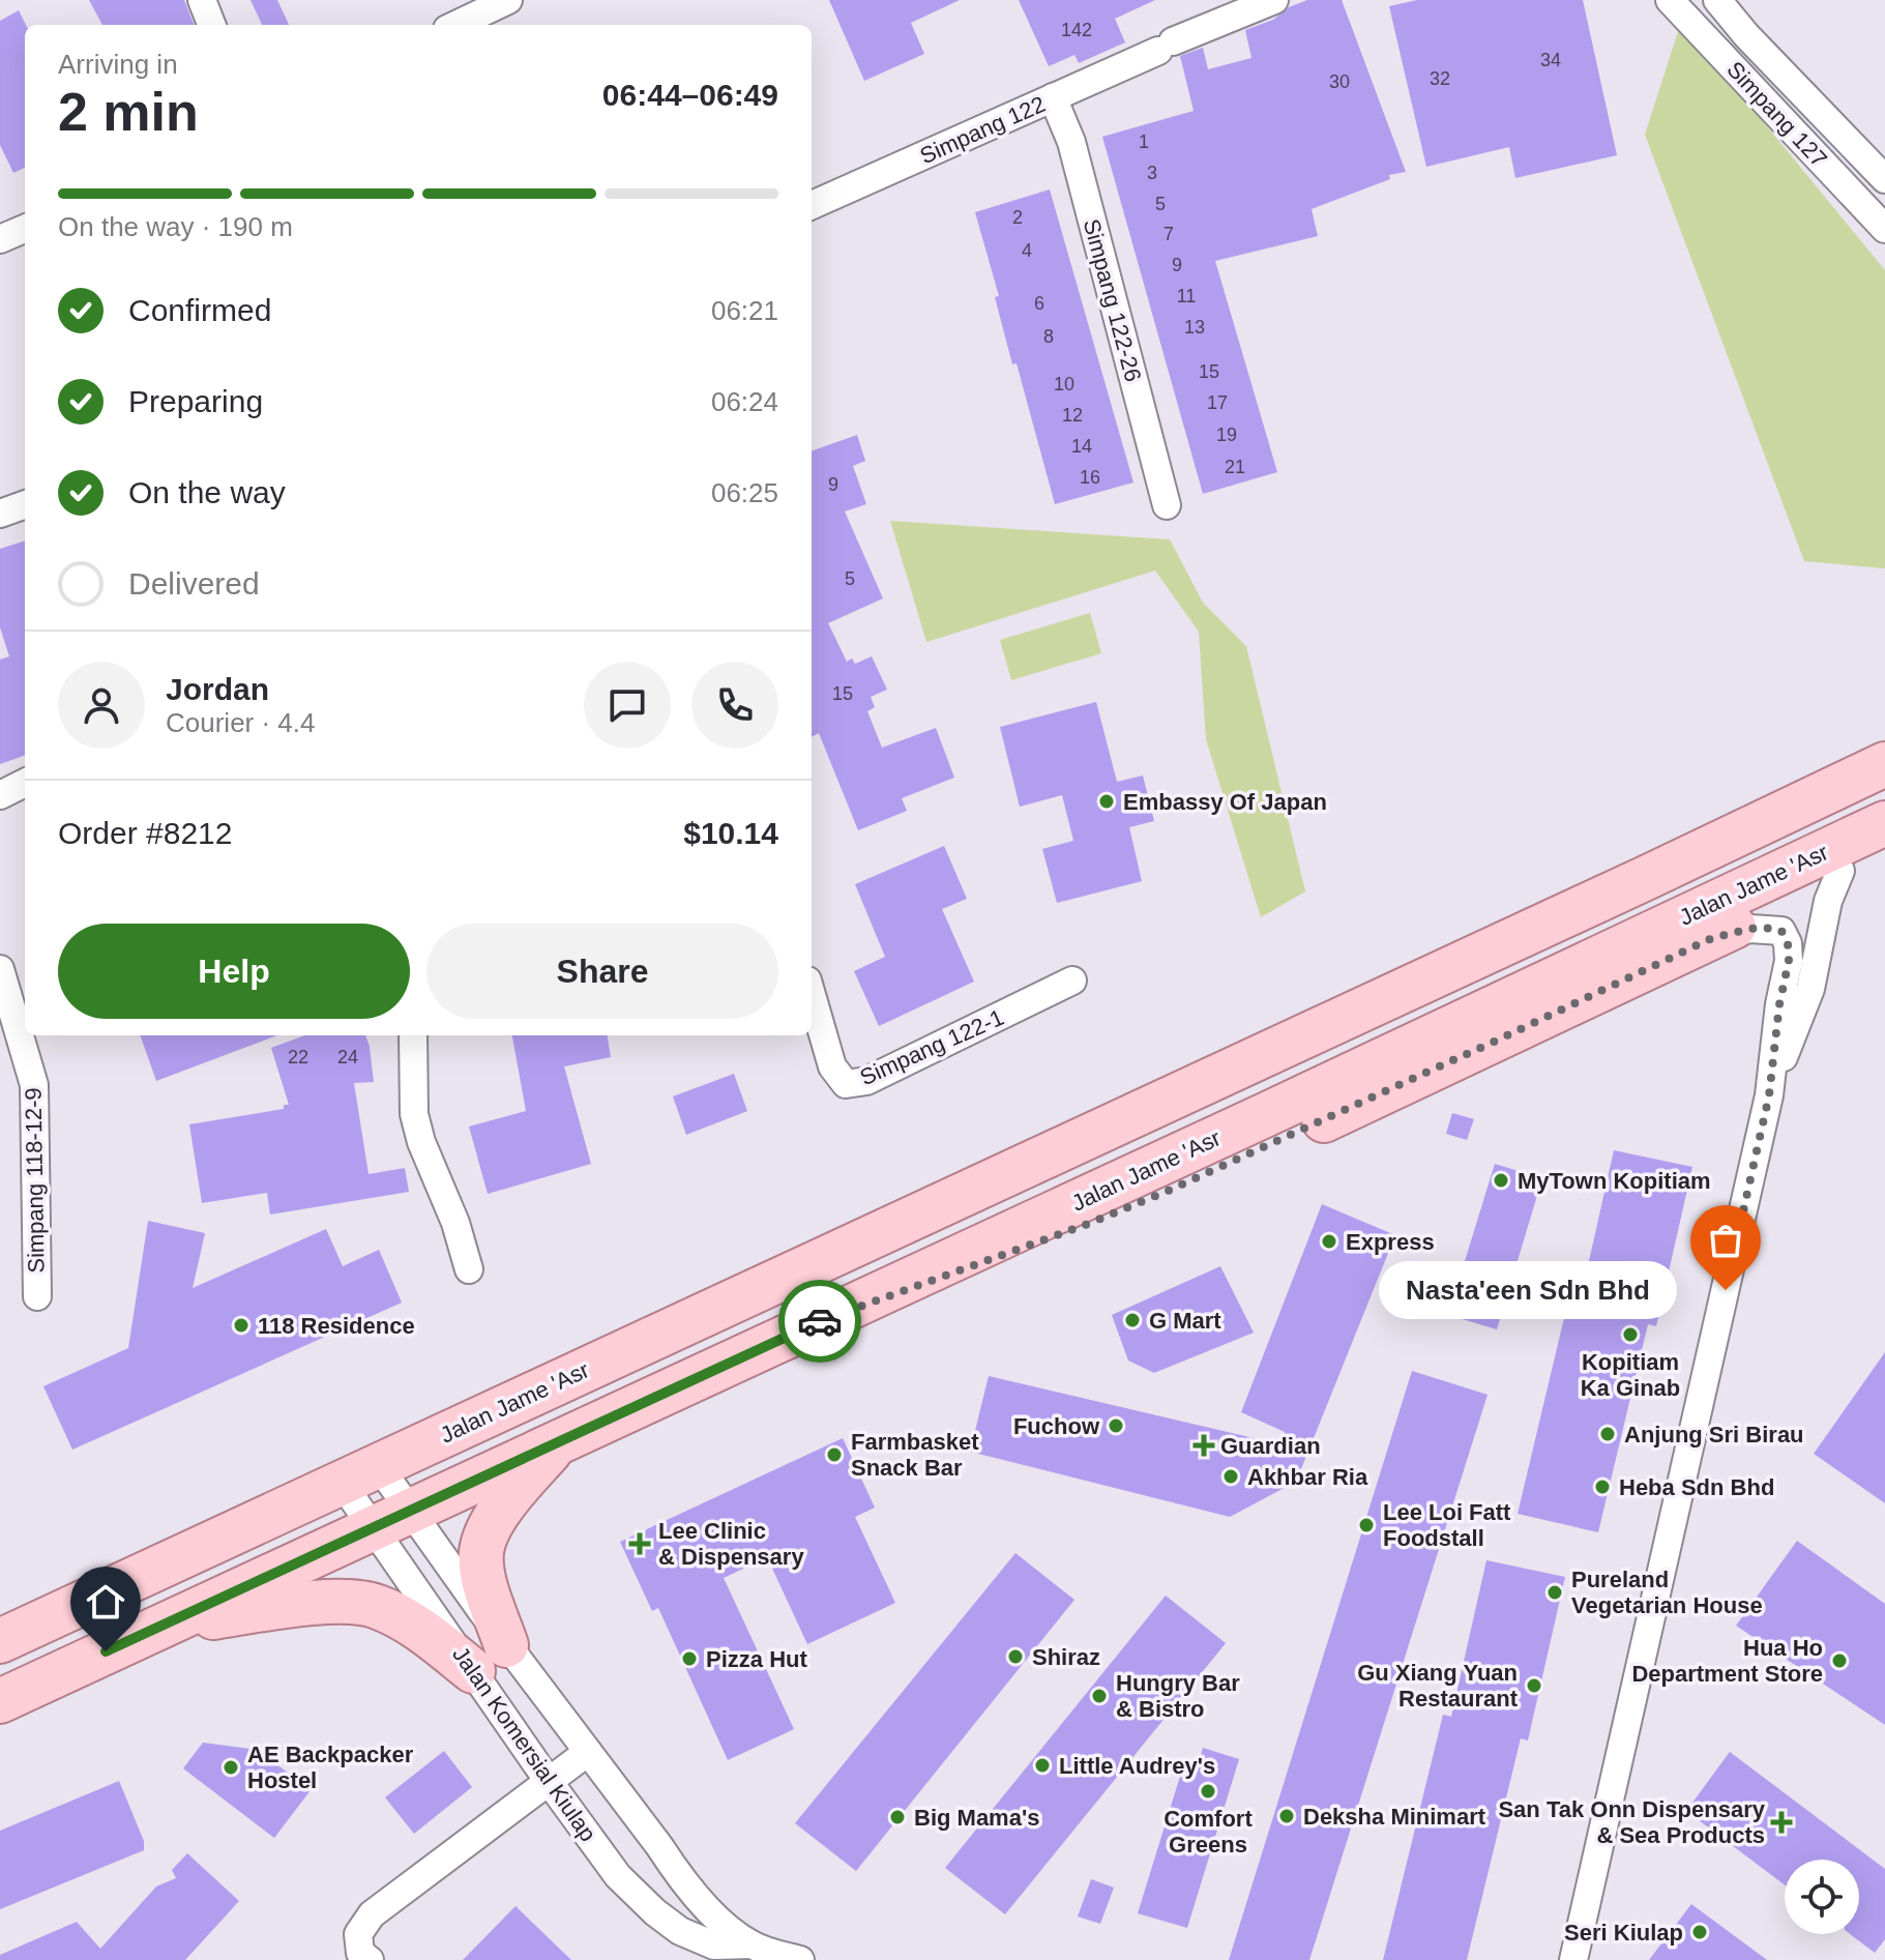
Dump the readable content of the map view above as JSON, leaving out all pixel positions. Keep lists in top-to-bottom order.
{
  "streets": {
    "main road": ["Jalan Jame 'Asr"],
    "street": [
      "Simpang 127",
      "Simpang 122",
      "Simpang 122-26",
      "Simpang 122-1",
      "Simpang 118-12-9",
      "Jalan Komersial Kiulap"
    ]
  },
  "crossings": [
    ["Simpang 122", "Simpang 122-26"],
    ["Jalan Jame 'Asr", "Jalan Komersial Kiulap"]
  ],
  "places": {
    "other": [
      "Embassy Of Japan",
      "MyTown Kopitiam",
      "Express",
      "Nasta'een Sdn Bhd",
      "G Mart",
      "118 Residence",
      "Kopitiam Ka Ginab",
      "Fuchow",
      "Anjung Sri Birau",
      "Farmbasket Snack Bar",
      "Akhbar Ria",
      "Heba Sdn Bhd",
      "Lee Loi Fatt Foodstall",
      "Pureland Vegetarian House",
      "Shiraz",
      "Pizza Hut",
      "Hua Ho Department Store",
      "Gu Xiang Yuan Restaurant",
      "Hungry Bar & Bistro",
      "Little Audrey's",
      "AE Backpacker Hostel",
      "Comfort Greens",
      "Deksha Minimart",
      "Big Mama's",
      "Seri Kiulap"
    ],
    "health": ["Guardian", "Lee Clinic & Dispensary", "San Tak Onn Dispensary & Sea Products"]
  },
  "house_numbers": [
    "142",
    "34",
    "32",
    "30",
    "1",
    "3",
    "5",
    "2",
    "7",
    "4",
    "9",
    "11",
    "6",
    "13",
    "8",
    "15",
    "10",
    "17",
    "12",
    "19",
    "14",
    "21",
    "16",
    "9",
    "5",
    "15",
    "22",
    "24"
  ],
  "page": {
    "heading": ["2 min", "Arriving in", "06:44–06:49"],
    "panel": [
      "Jordan",
      "Courier · 4.4",
      "Order #8212",
      "$10.14"
    ],
    "bar": "On the way · 190 m",
    "list": [
      ["Confirmed", "06:21"],
      ["Preparing", "06:24"],
      ["On the way", "06:25"],
      "Delivered"
    ],
    "buttons": ["Help", "Share"],
    "bubble": "Nasta'een Sdn Bhd"
  }
}
